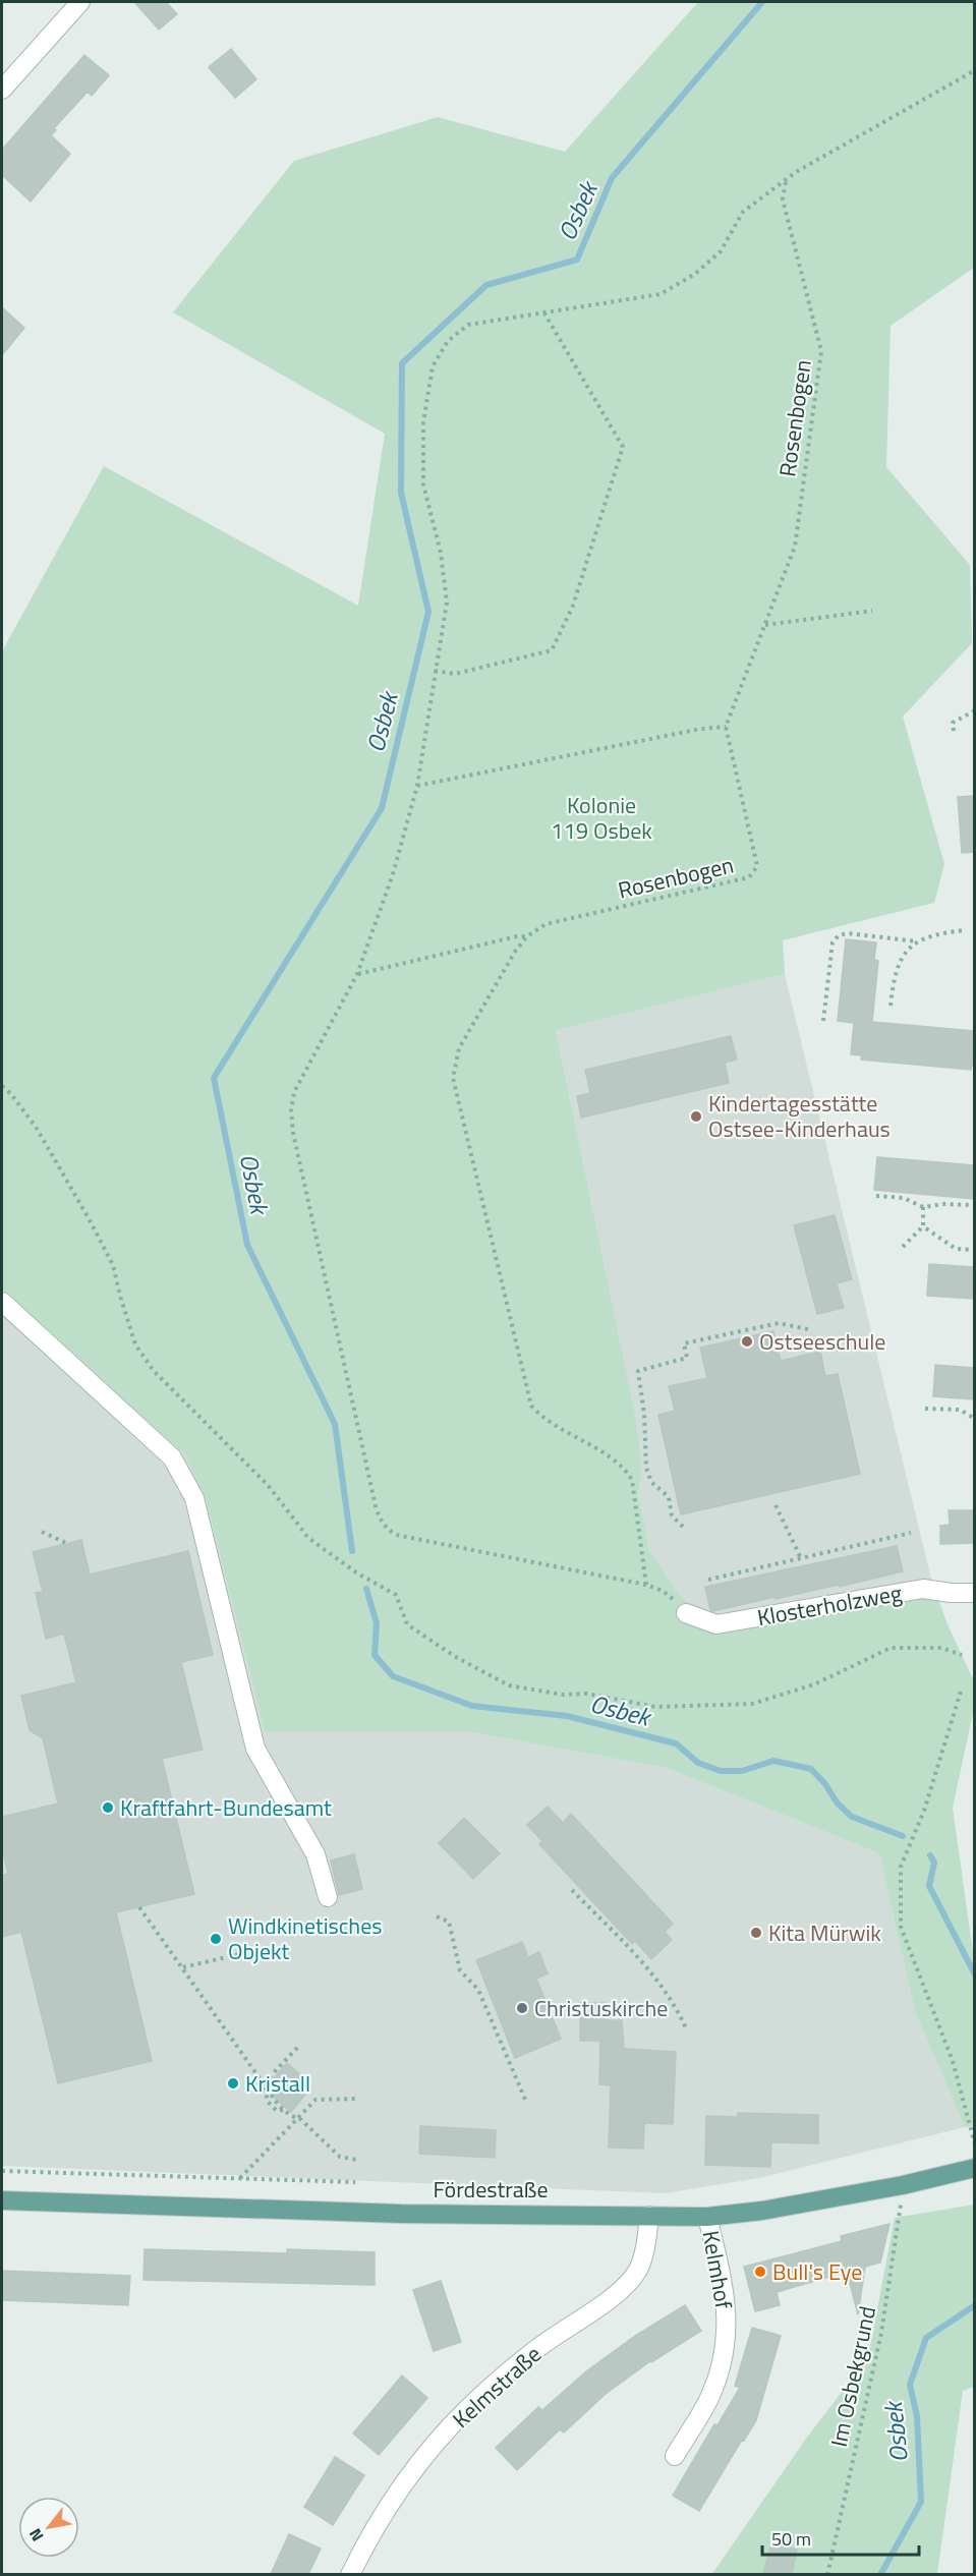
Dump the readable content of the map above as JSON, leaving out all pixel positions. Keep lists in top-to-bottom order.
{
  "streets": {
    "main road": ["Fördestraße"],
    "street": ["Klosterholzweg", "Kelmhof", "Kelmstraße"],
    "path": ["Rosenbogen", "Im Osbekgrund"]
  },
  "crossings": [
    ["Fördestraße", "Kelmhof"],
    ["Fördestraße", "Im Osbekgrund"],
    ["Fördestraße", "Kelmstraße"]
  ],
  "water": ["Osbek"],
  "parks": ["Kolonie 119 Osbek"],
  "places": [
    "Kindertagesstätte Ostsee-Kinderhaus",
    "Ostseeschule",
    "Kraftfahrt-Bundesamt",
    "Kita Mürwik",
    "Windkinetisches Objekt",
    "Christuskirche",
    "Kristall",
    "Bull's Eye"
  ],
  "scale_bar": "50 m",
  "north": "bottom left"
}
